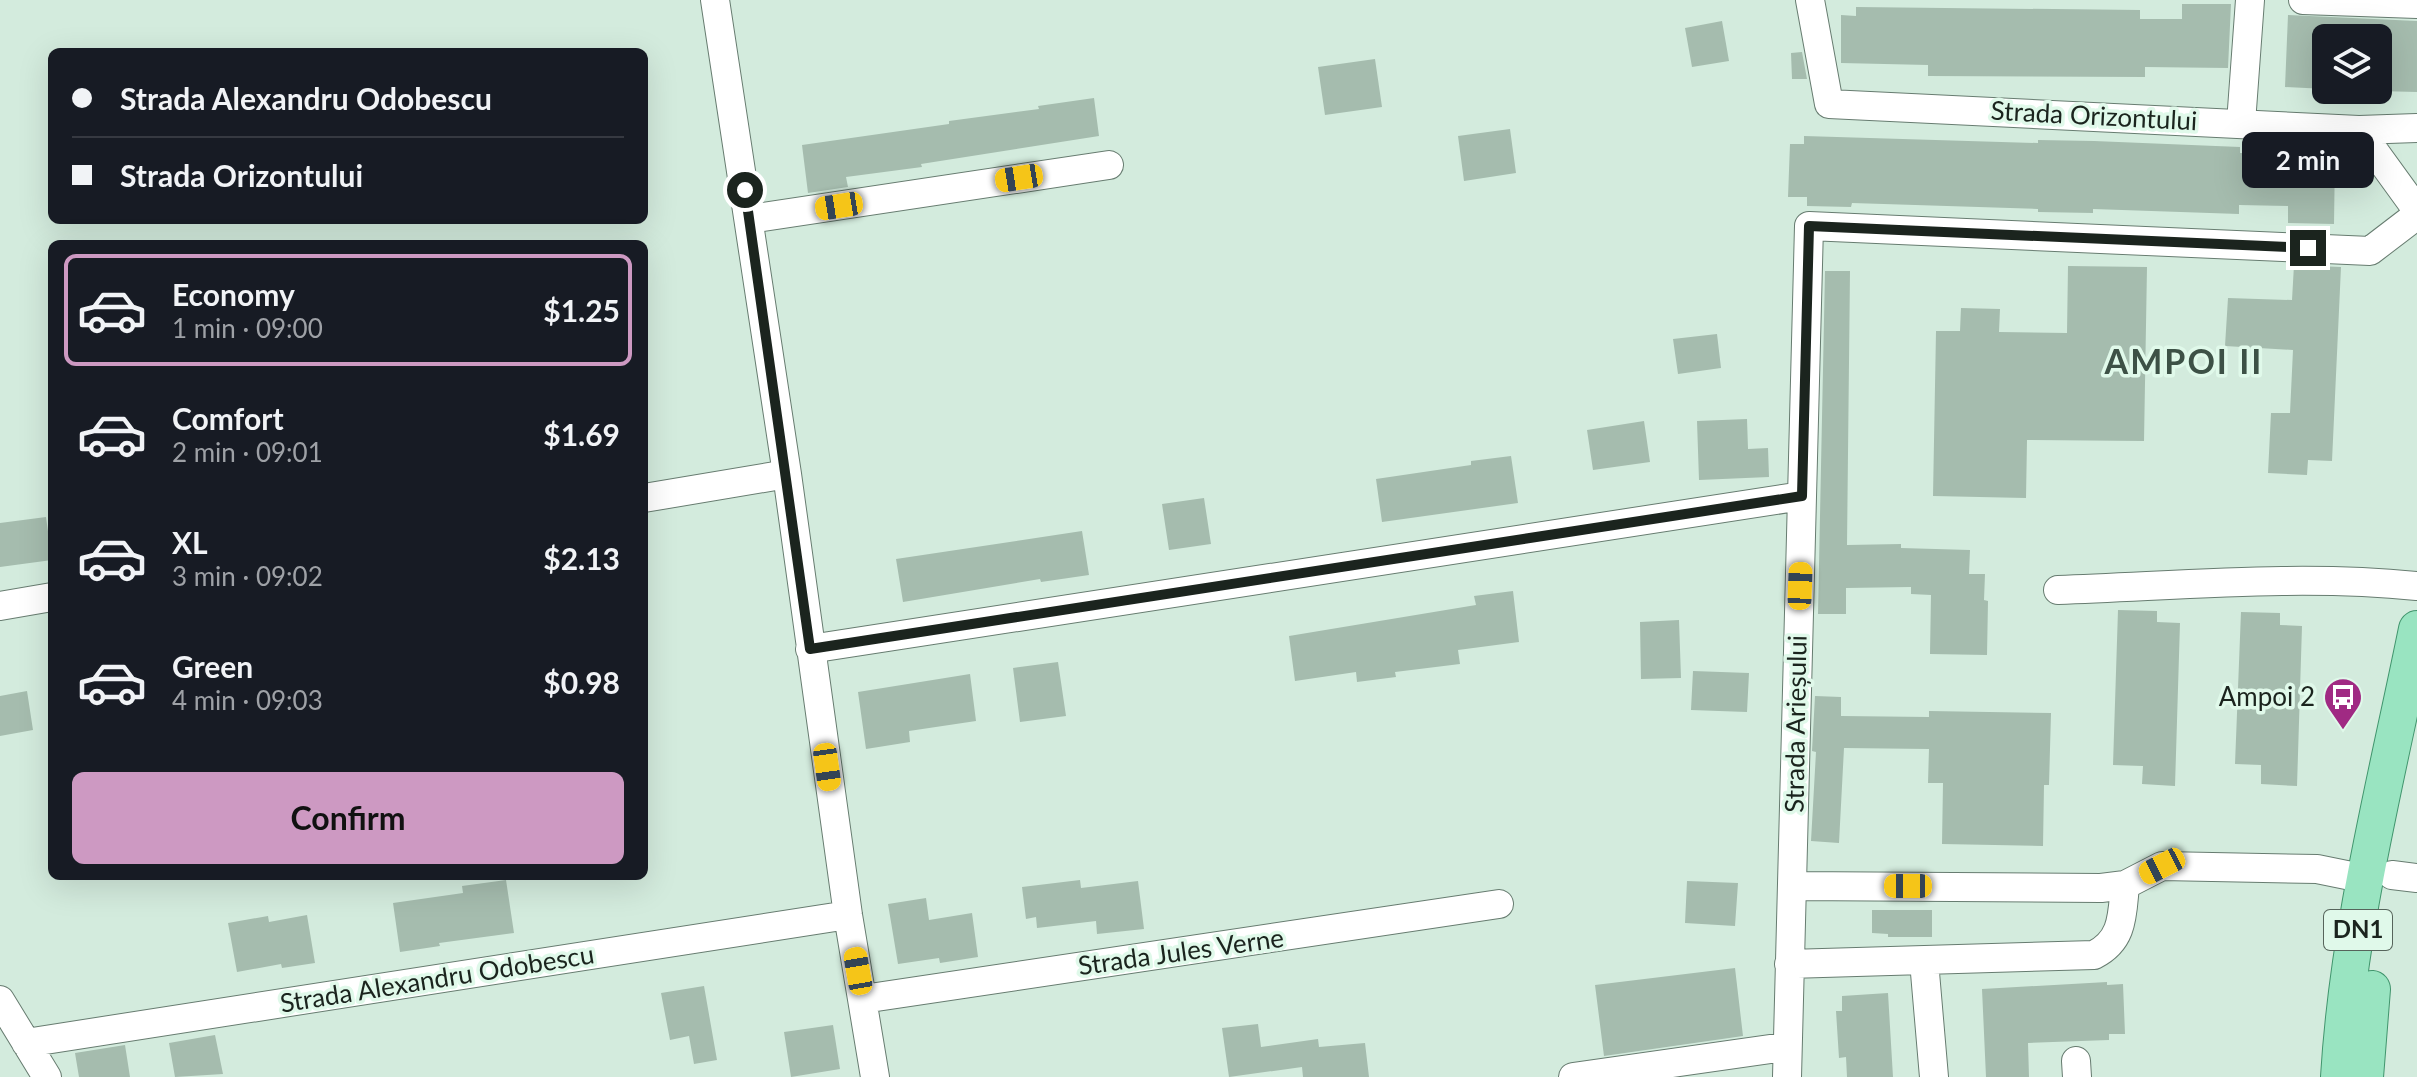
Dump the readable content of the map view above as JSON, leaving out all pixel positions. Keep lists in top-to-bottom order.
{
  "streets": {
    "main road": ["DN1"],
    "street": [
      "Strada Orizontului",
      "Strada Arieșului",
      "Strada Jules Verne",
      "Strada Alexandru Odobescu"
    ]
  },
  "districts": ["AMPOI II"],
  "places": {
    "bus stop": ["Ampoi 2"]
  },
  "page": {
    "banner": ["Strada Alexandru Odobescu", "Strada Orizontului"],
    "bubble": "2 min",
    "list": [
      {
        "name": "Economy",
        "note": "1 min · 09:00",
        "value": "$1.25"
      },
      {
        "name": "Comfort",
        "note": "2 min · 09:01",
        "value": "$1.69"
      },
      {
        "name": "XL",
        "note": "3 min · 09:02",
        "value": "$2.13"
      },
      {
        "name": "Green",
        "note": "4 min · 09:03",
        "value": "$0.98"
      }
    ],
    "buttons": "Confirm"
  }
}
